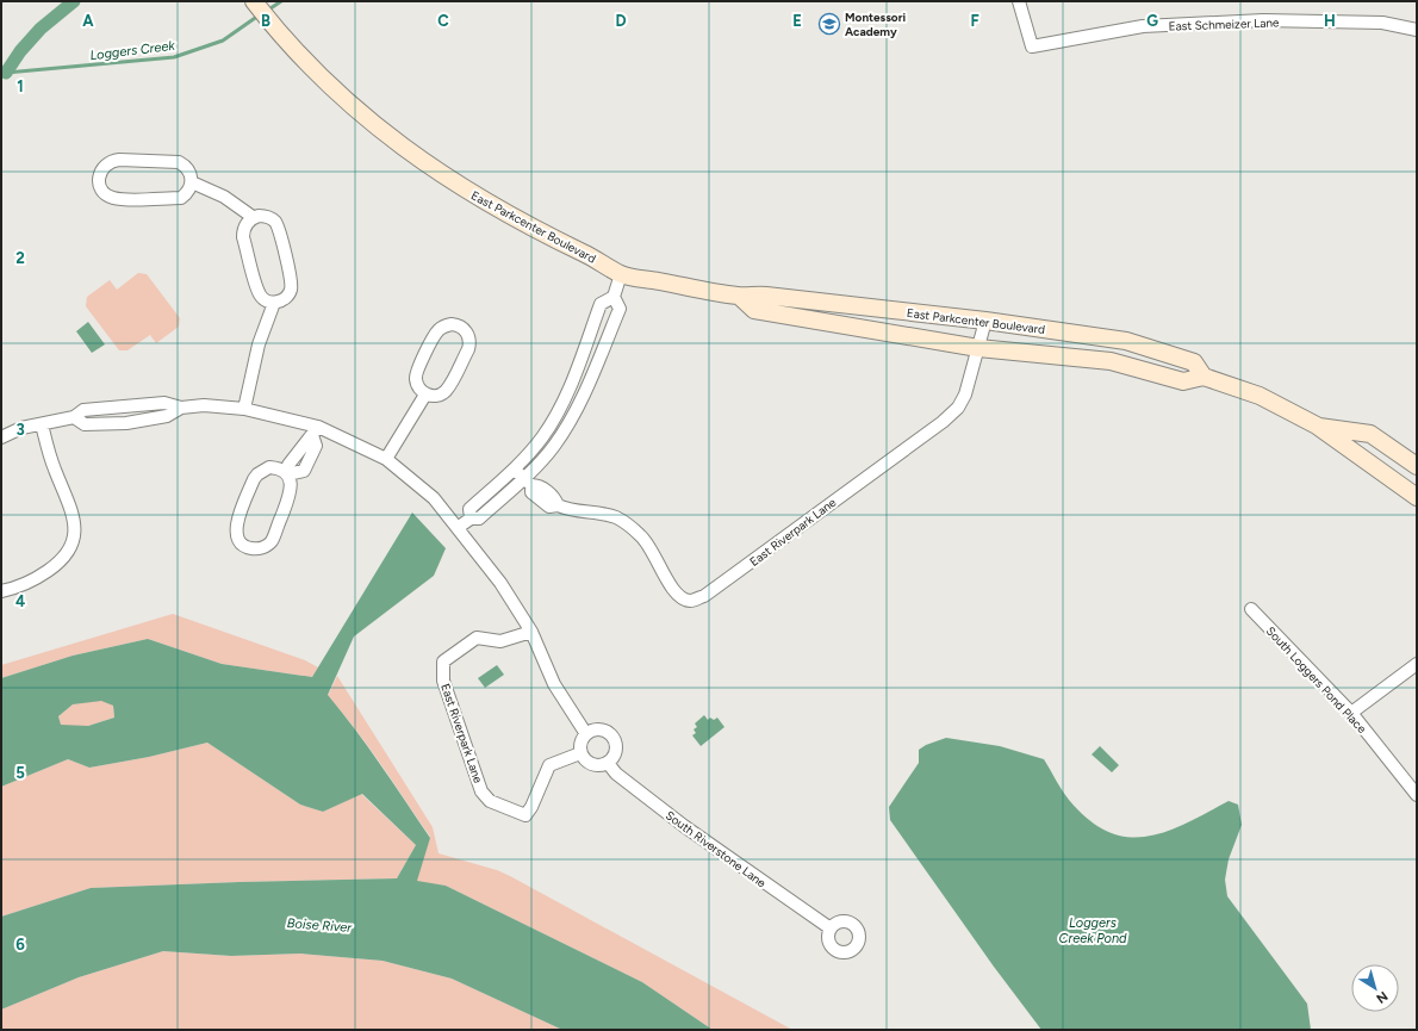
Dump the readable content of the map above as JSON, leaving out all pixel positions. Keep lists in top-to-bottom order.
{
  "streets": {
    "main road": ["East Parkcenter Boulevard"],
    "street": [
      "East Schmeizer Lane",
      "East Riverpark Lane",
      "South Loggers Pond Place",
      "South Riverstone Lane"
    ]
  },
  "crossings": [
    ["East Parkcenter Boulevard", "East Riverpark Lane"],
    ["East Riverpark Lane", "South Riverstone Lane"]
  ],
  "water": ["Loggers Creek", "Loggers Creek Pond", "Boise River"],
  "places": {
    "school or university": ["Montessori Academy"]
  },
  "north": "bottom right",
  "grid": {
    "columns": [
      "A",
      "B",
      "C",
      "D",
      "E",
      "F",
      "G",
      "H"
    ],
    "rows": [
      "1",
      "2",
      "3",
      "4",
      "5",
      "6"
    ]
  }
}
